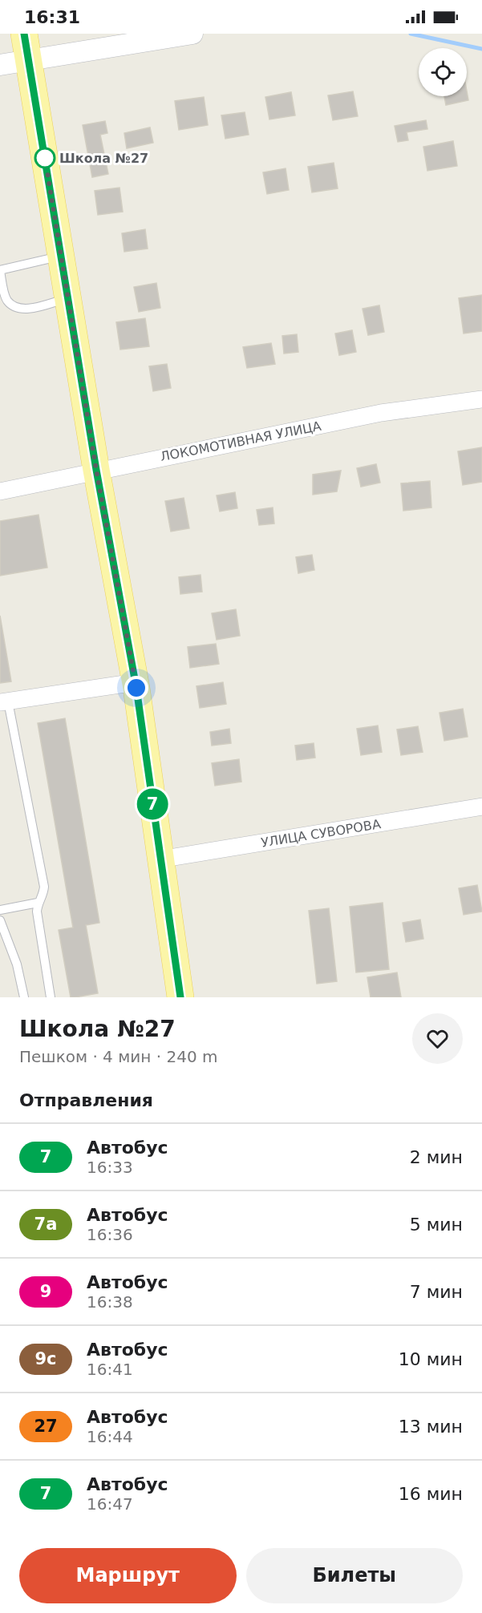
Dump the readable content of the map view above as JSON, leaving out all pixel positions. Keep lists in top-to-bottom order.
{
  "streets": {
    "street": ["ЛОКОМОТИВНАЯ УЛИЦА", "УЛИЦА СУВОРОВА"]
  },
  "places": ["Школа №27"],
  "lines": ["bus line 7"],
  "page": {
    "status": "16:31",
    "on_map": "7",
    "heading": [
      ["Школа №27", "Пешком · 4 мин · 240 m"],
      "Отправления"
    ],
    "list": [
      {
        "mark": "7",
        "name": "Автобус",
        "note": "16:33",
        "value": "2 мин"
      },
      {
        "mark": "7а",
        "name": "Автобус",
        "note": "16:36",
        "value": "5 мин"
      },
      {
        "mark": "9",
        "name": "Автобус",
        "note": "16:38",
        "value": "7 мин"
      },
      {
        "mark": "9с",
        "name": "Автобус",
        "note": "16:41",
        "value": "10 мин"
      },
      {
        "mark": "27",
        "name": "Автобус",
        "note": "16:44",
        "value": "13 мин"
      },
      {
        "mark": "7",
        "name": "Автобус",
        "note": "16:47",
        "value": "16 мин"
      }
    ],
    "buttons": ["Маршрут", "Билеты"]
  }
}
